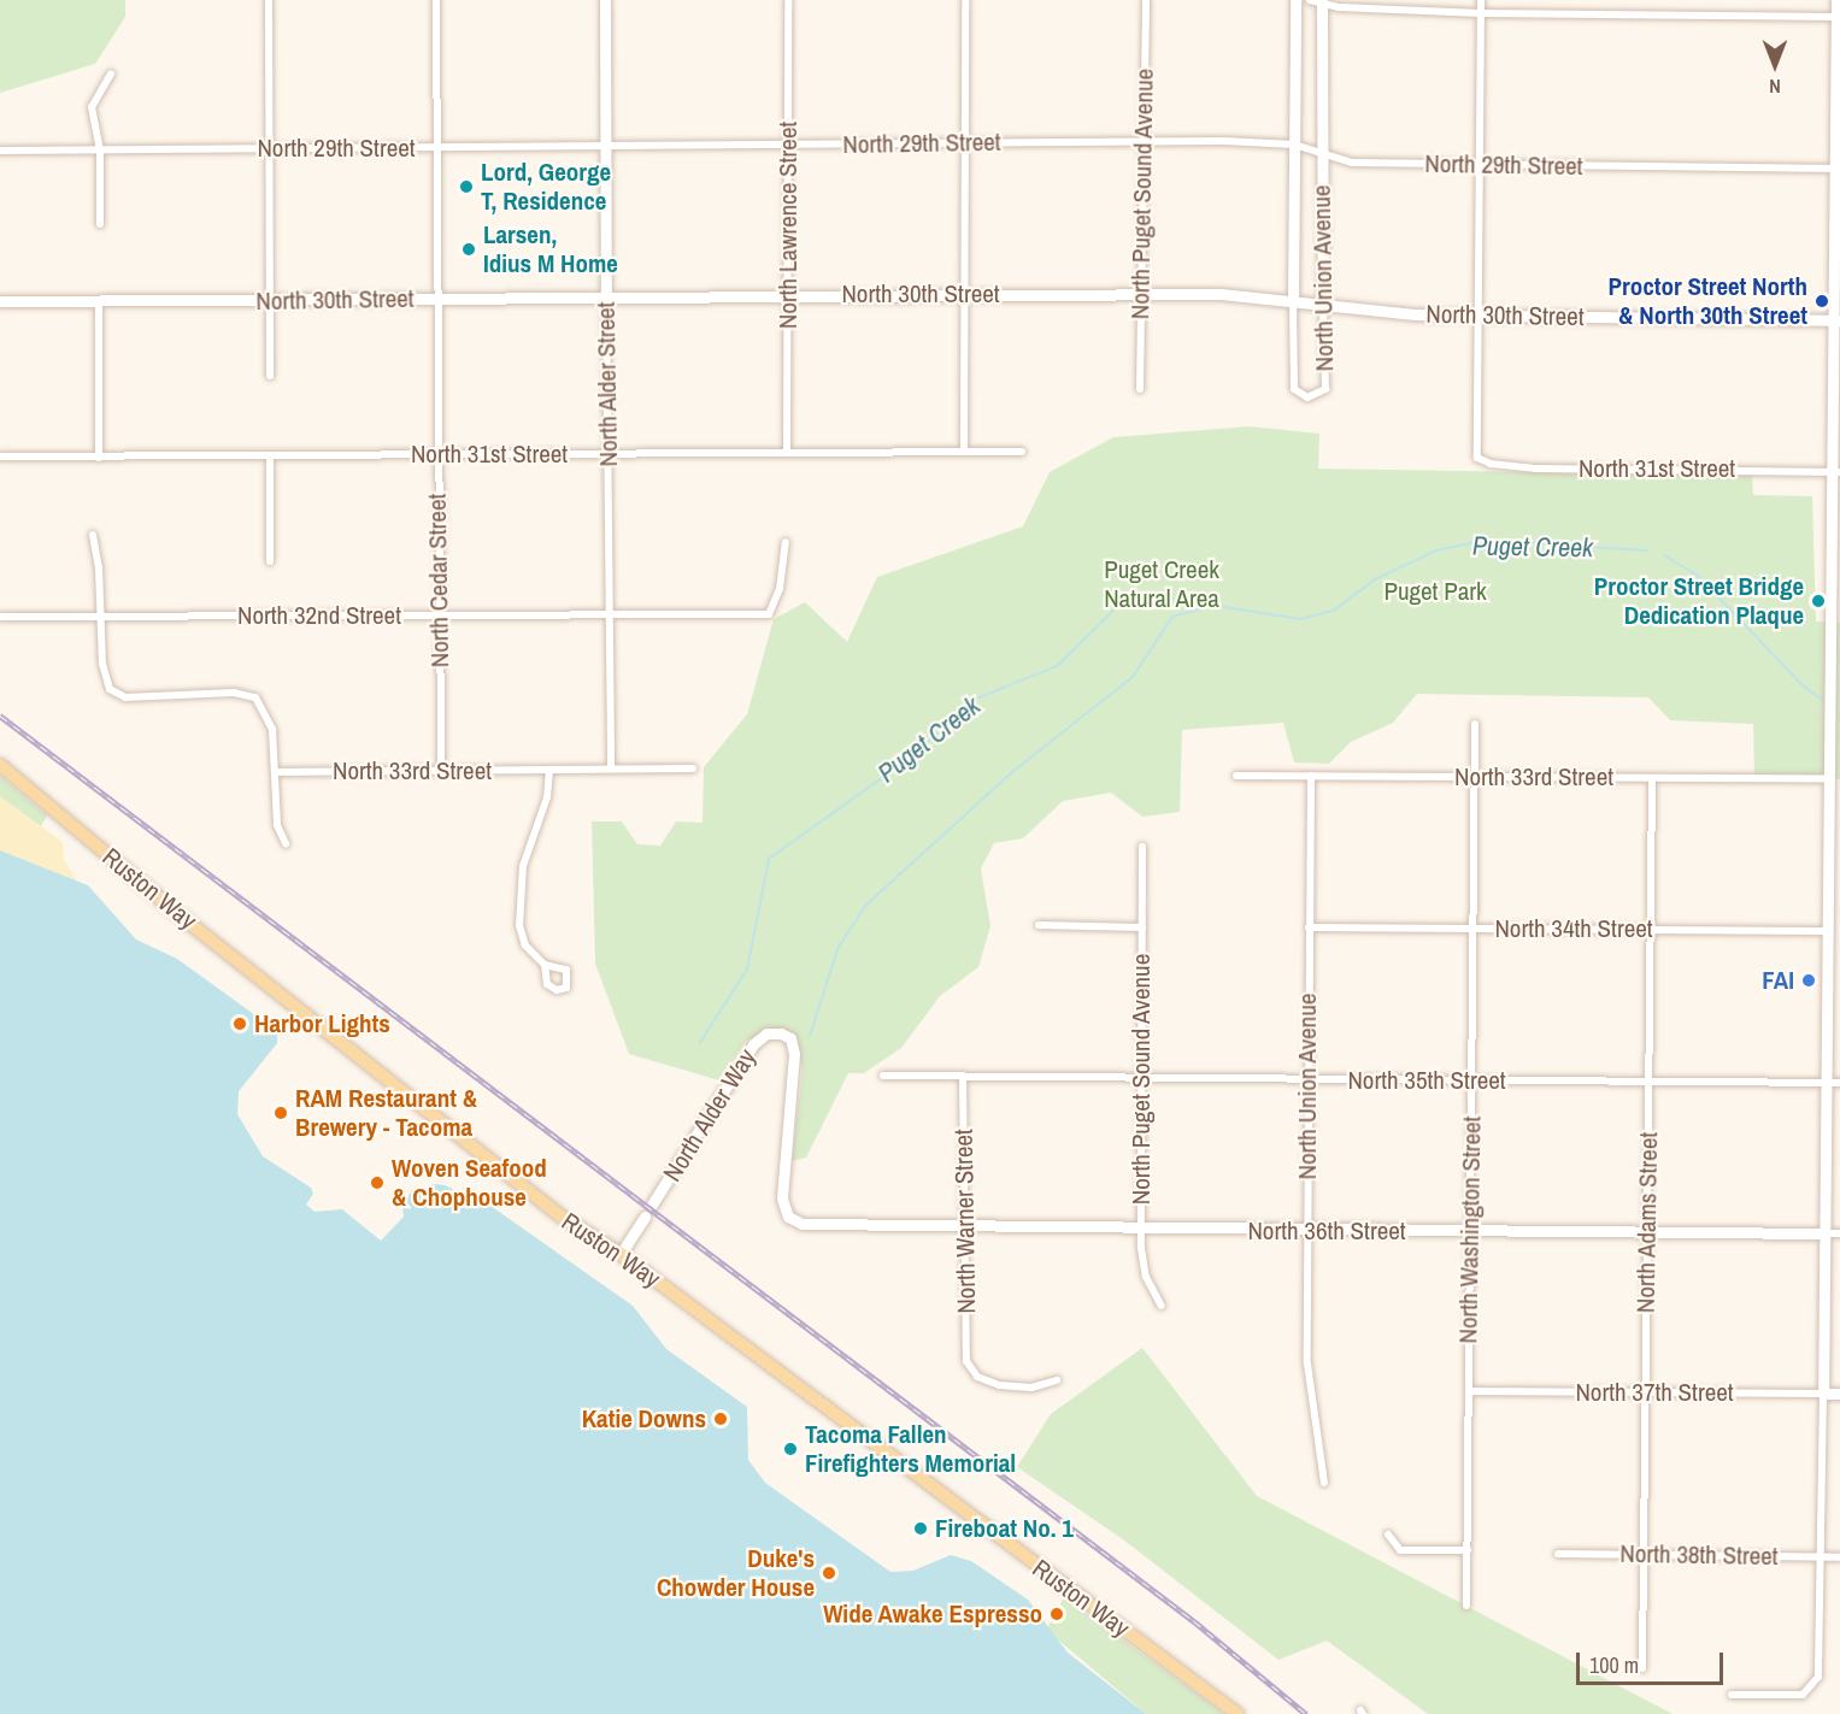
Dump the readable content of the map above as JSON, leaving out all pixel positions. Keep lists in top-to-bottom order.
{
  "streets": {
    "main road": ["Ruston Way"],
    "street": [
      "North 29th Street",
      "North Puget Sound Avenue",
      "North Lawrence Street",
      "North Union Avenue",
      "North 30th Street",
      "North Alder Street",
      "North 31st Street",
      "North Cedar Street",
      "North 32nd Street",
      "North 33rd Street",
      "North 34th Street",
      "North 35th Street",
      "North Alder Way",
      "North Warner Street",
      "North Adams Street",
      "North Washington Street",
      "North 36th Street",
      "North 37th Street",
      "North 38th Street"
    ]
  },
  "crossings": [
    ["North 29th Street", "North Puget Sound Avenue"],
    ["North 29th Street", "North Lawrence Street"],
    ["North 29th Street", "North Union Avenue"],
    ["North 29th Street", "North Alder Street"],
    ["North 29th Street", "North Cedar Street"],
    ["North Puget Sound Avenue", "North 30th Street"],
    ["North Puget Sound Avenue", "North 35th Street"],
    ["North Puget Sound Avenue", "North 36th Street"],
    ["North Lawrence Street", "North 30th Street"],
    ["North Lawrence Street", "North 31st Street"],
    ["North Union Avenue", "North 30th Street"],
    ["North Union Avenue", "North 33rd Street"],
    ["North Union Avenue", "North 34th Street"],
    ["North Union Avenue", "North 35th Street"],
    ["North Union Avenue", "North 36th Street"],
    ["North 30th Street", "North Alder Street"],
    ["North 30th Street", "North 31st Street"],
    ["North 30th Street", "North Cedar Street"],
    ["North Alder Street", "North 31st Street"],
    ["North Alder Street", "North 32nd Street"],
    ["North Alder Street", "North 33rd Street"],
    ["North 31st Street", "North Cedar Street"],
    ["North Cedar Street", "North 32nd Street"],
    ["North Cedar Street", "North 33rd Street"],
    ["North 33rd Street", "North Adams Street"],
    ["North 33rd Street", "North Washington Street"],
    ["North 34th Street", "North Adams Street"],
    ["North 34th Street", "North Washington Street"],
    ["North 35th Street", "North Warner Street"],
    ["North 35th Street", "North Adams Street"],
    ["North 35th Street", "North Washington Street"],
    ["North Alder Way", "North 36th Street"],
    ["North Warner Street", "North 36th Street"],
    ["North Adams Street", "North 36th Street"],
    ["North Adams Street", "North 37th Street"],
    ["North Adams Street", "North 38th Street"],
    ["North Washington Street", "North 36th Street"],
    ["North Washington Street", "North 37th Street"]
  ],
  "water": ["Puget Creek"],
  "parks": ["Puget Creek Natural Area", "Puget Park"],
  "places": [
    "Lord, George T, Residence",
    "Larsen, Idius M Home",
    "Proctor Street North & North 30th Street",
    "Proctor Street Bridge Dedication Plaque",
    "FAI",
    "Harbor Lights",
    "RAM Restaurant & Brewery - Tacoma",
    "Woven Seafood & Chophouse",
    "Katie Downs",
    "Tacoma Fallen Firefighters Memorial",
    "Fireboat No. 1",
    "Duke's Chowder House",
    "Wide Awake Espresso"
  ],
  "scale_bar": "100 m",
  "north": "bottom"
}
